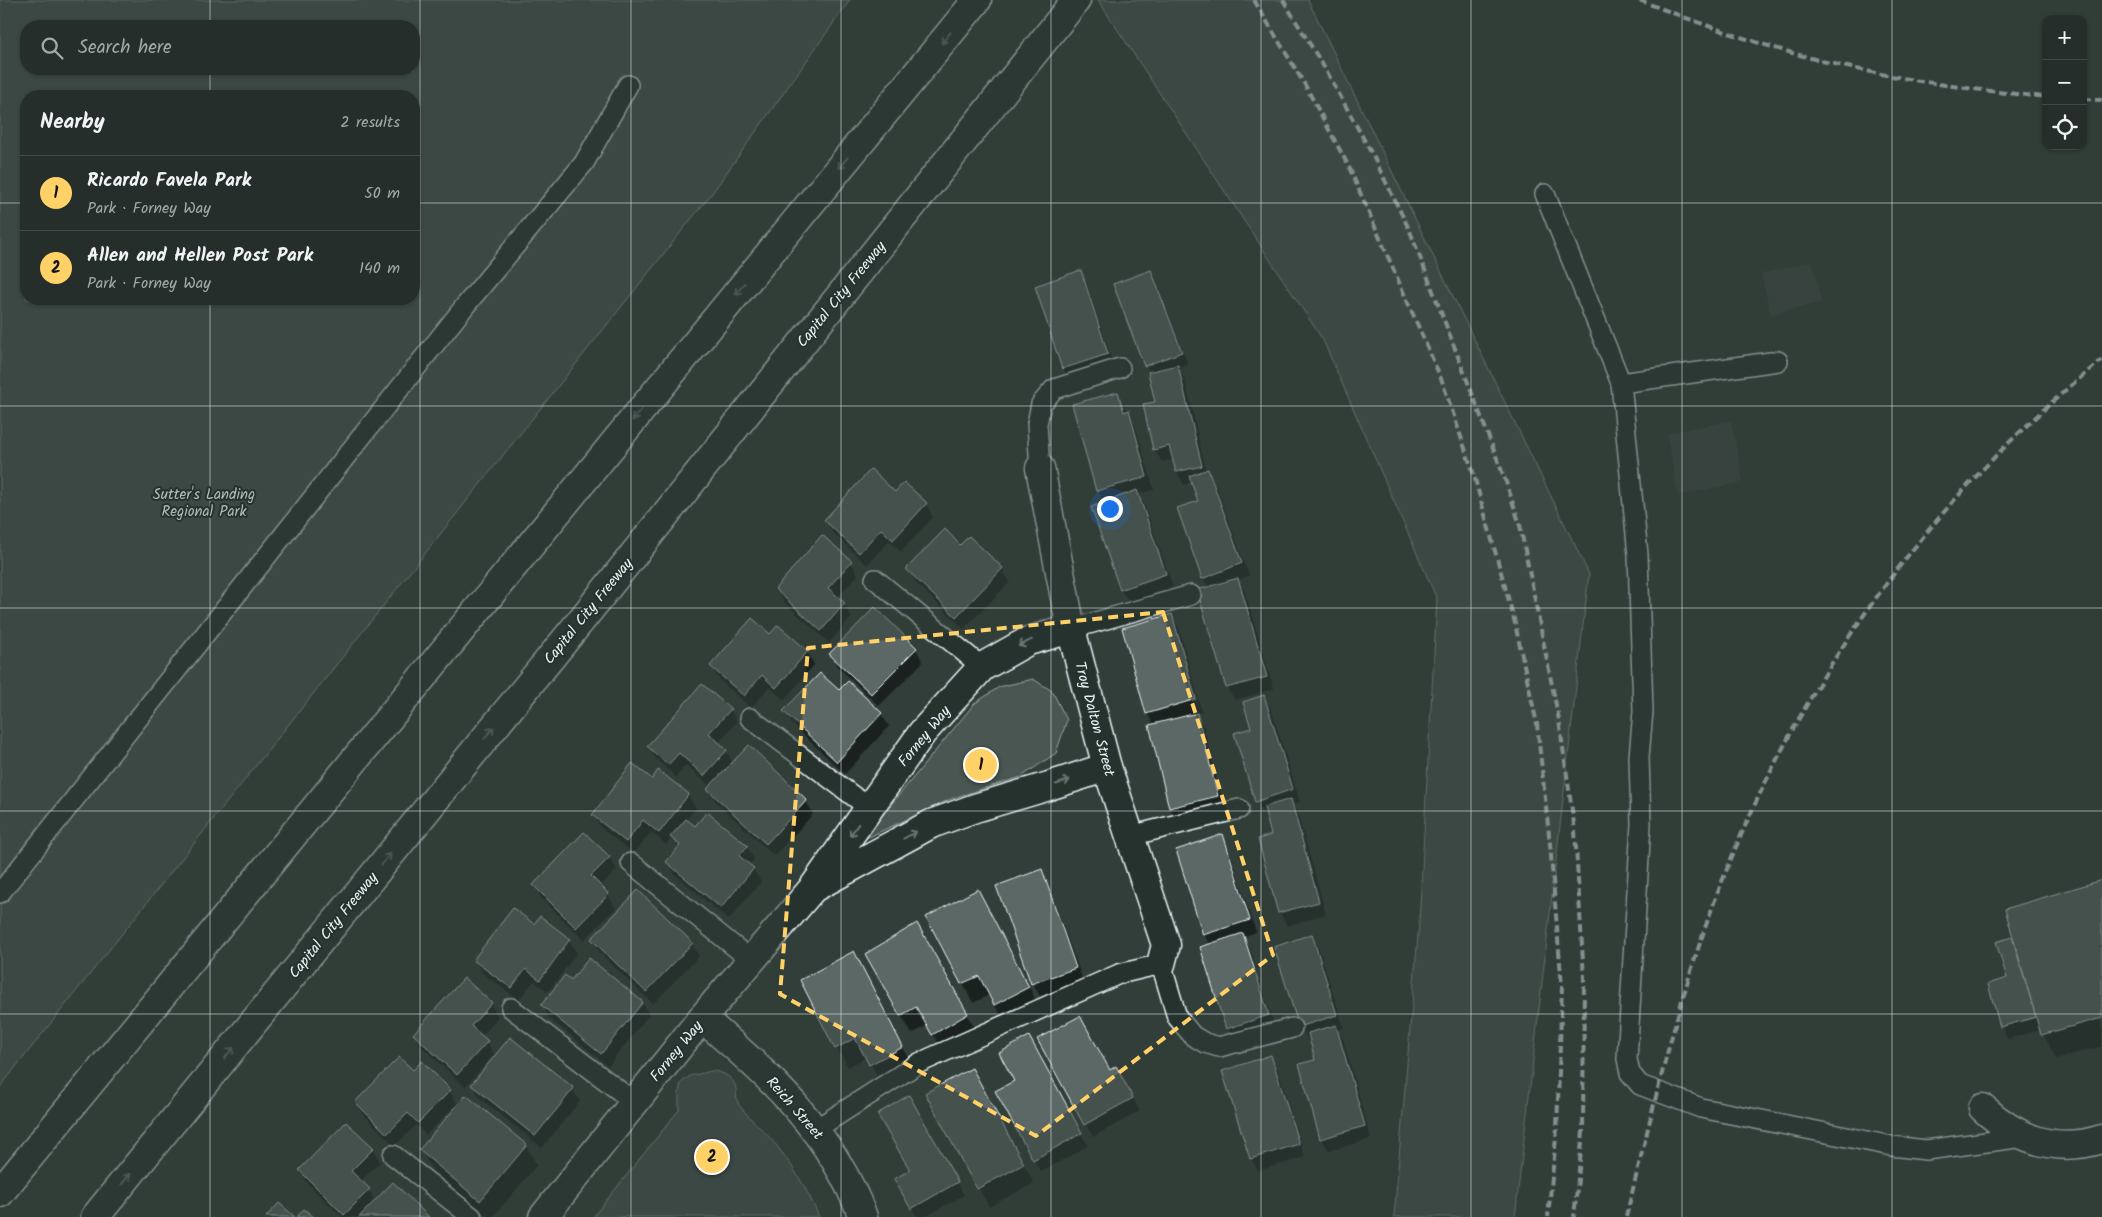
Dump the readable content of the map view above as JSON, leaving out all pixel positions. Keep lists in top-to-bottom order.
{
  "streets": {
    "main road": [
      "Capital City Freeway",
      "Troy Dalton Street",
      "Forney Way",
      "Reich Street"
    ]
  },
  "crossings": [
    ["Troy Dalton Street", "Forney Way"],
    ["Forney Way", "Reich Street"]
  ],
  "parks": ["Sutter's Landing Regional Park"],
  "page": {
    "map_buttons": ["+", "−"],
    "search": "Search here",
    "heading": ["Nearby", "2 results"],
    "list": [
      {
        "mark": "1",
        "name": "Ricardo Favela Park",
        "note": "Park · Forney Way",
        "value": "50 m"
      },
      {
        "mark": "2",
        "name": "Allen and Hellen Post Park",
        "note": "Park · Forney Way",
        "value": "140 m"
      }
    ],
    "pins": ["1", "2"]
  }
}
